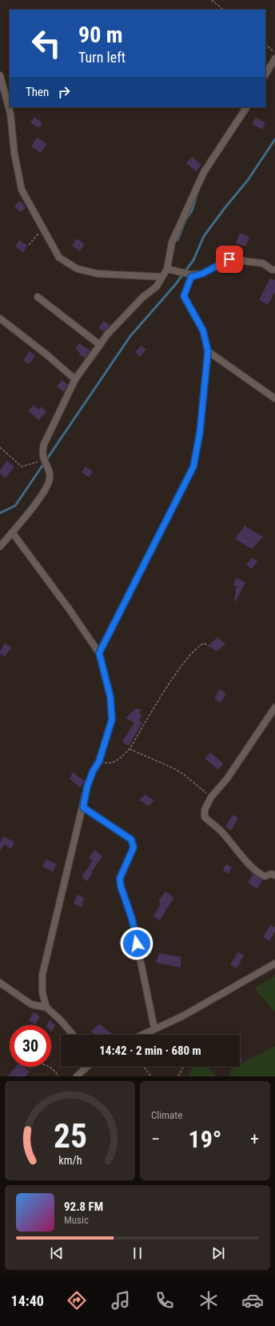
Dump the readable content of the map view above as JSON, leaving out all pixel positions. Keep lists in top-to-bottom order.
{
  "page": {
    "turn": ["90 m", "Turn left"],
    "then": "Then",
    "limit": "30",
    "trip": "14:42 · 2 min · 680 m",
    "tile": "Climate",
    "heat": ["−", "19°", "+"],
    "song": ["92.8 FM", "Music"],
    "tabs": "14:40",
    "gauge": ["25", "km/h"]
  }
}
